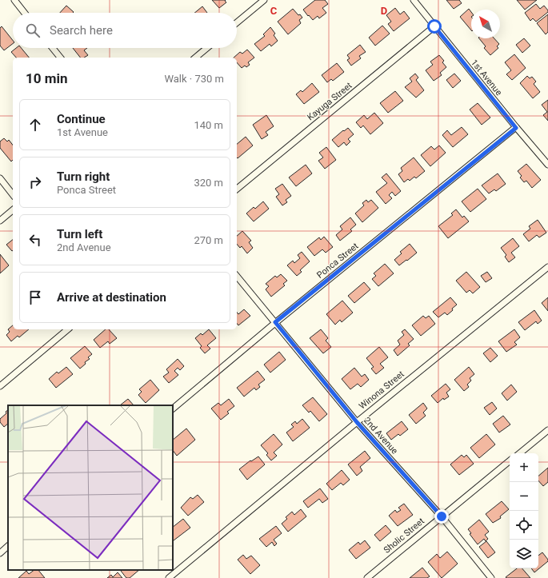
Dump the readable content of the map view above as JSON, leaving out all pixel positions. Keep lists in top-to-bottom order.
{
  "streets": {
    "street": [
      "1st Avenue",
      "Kayuga Street",
      "Ponca Street",
      "Winona Street",
      "2nd Avenue",
      "Sholic Street"
    ]
  },
  "crossings": [
    ["1st Avenue", "Kayuga Street"],
    ["1st Avenue", "Ponca Street"],
    ["Ponca Street", "2nd Avenue"],
    ["Winona Street", "2nd Avenue"],
    ["2nd Avenue", "Sholic Street"]
  ],
  "north": "top left",
  "page": {
    "search": "Search here",
    "heading": ["10 min", "Walk · 730 m"],
    "list": [
      ["Continue", "1st Avenue", "140 m"],
      ["Turn right", "Ponca Street", "320 m"],
      ["Turn left", "2nd Avenue", "270 m"],
      "Arrive at destination"
    ],
    "map_buttons": ["+", "−"]
  },
  "grid": {
    "columns": ["C", "D"]
  }
}
